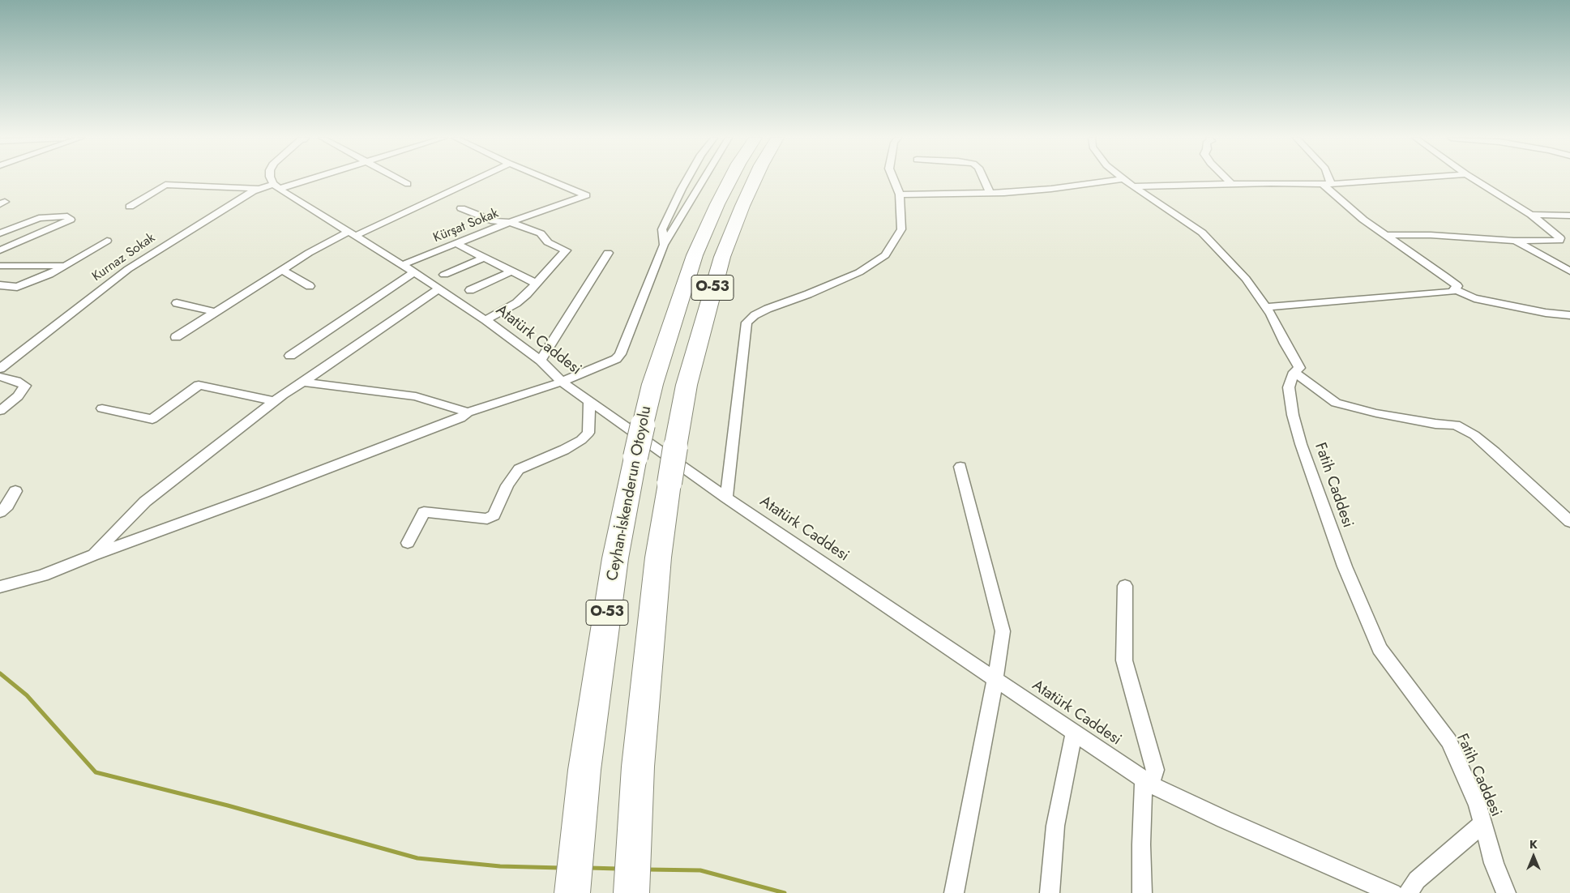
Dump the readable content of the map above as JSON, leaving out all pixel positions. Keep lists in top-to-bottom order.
{
  "streets": {
    "highway": ["O-53", "Ceyhan-İskenderun Otoyolu"],
    "street": [
      "Kürşat Sokak",
      "Kurnaz Sokak",
      "Atatürk Caddesi",
      "Fatih Caddesi"
    ]
  },
  "crossings": [
    ["Kürşat Sokak", "Atatürk Caddesi"],
    ["Kurnaz Sokak", "Atatürk Caddesi"]
  ],
  "north": "top"
}
